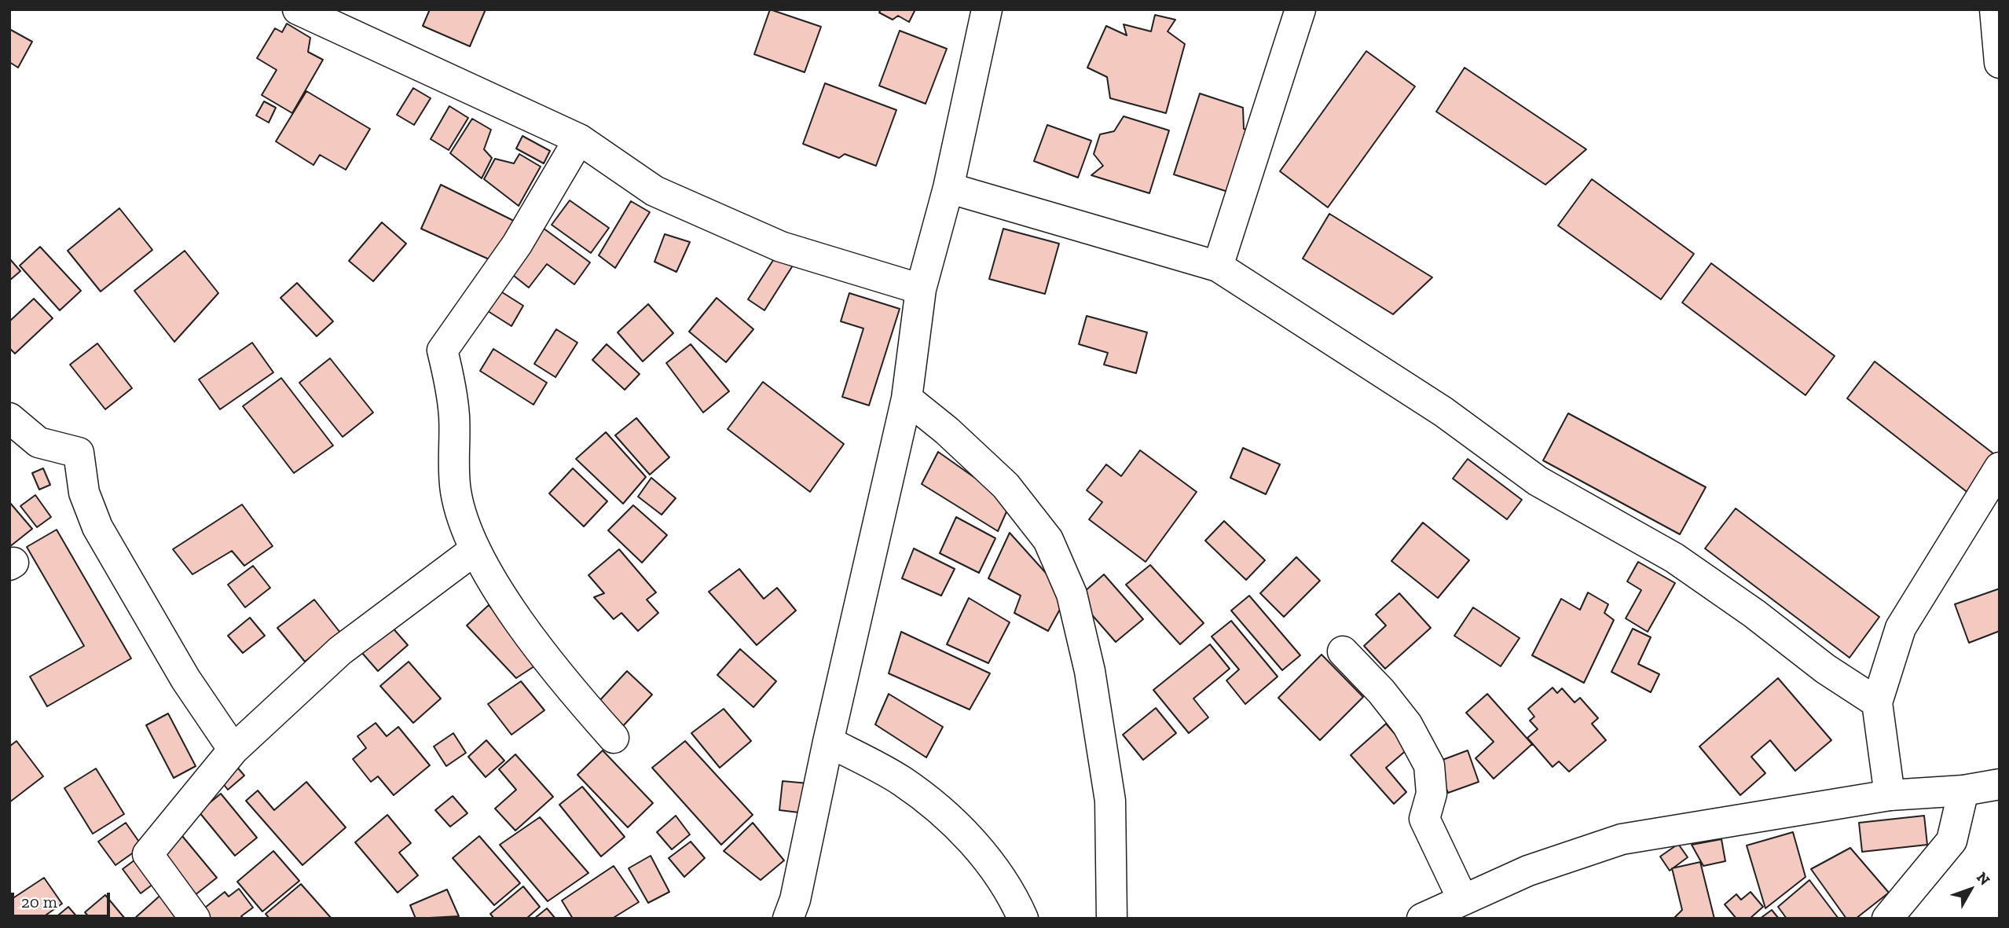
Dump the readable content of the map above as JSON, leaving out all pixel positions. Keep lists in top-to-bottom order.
{
  "scale_bar": "20 m",
  "north": "top right"
}
